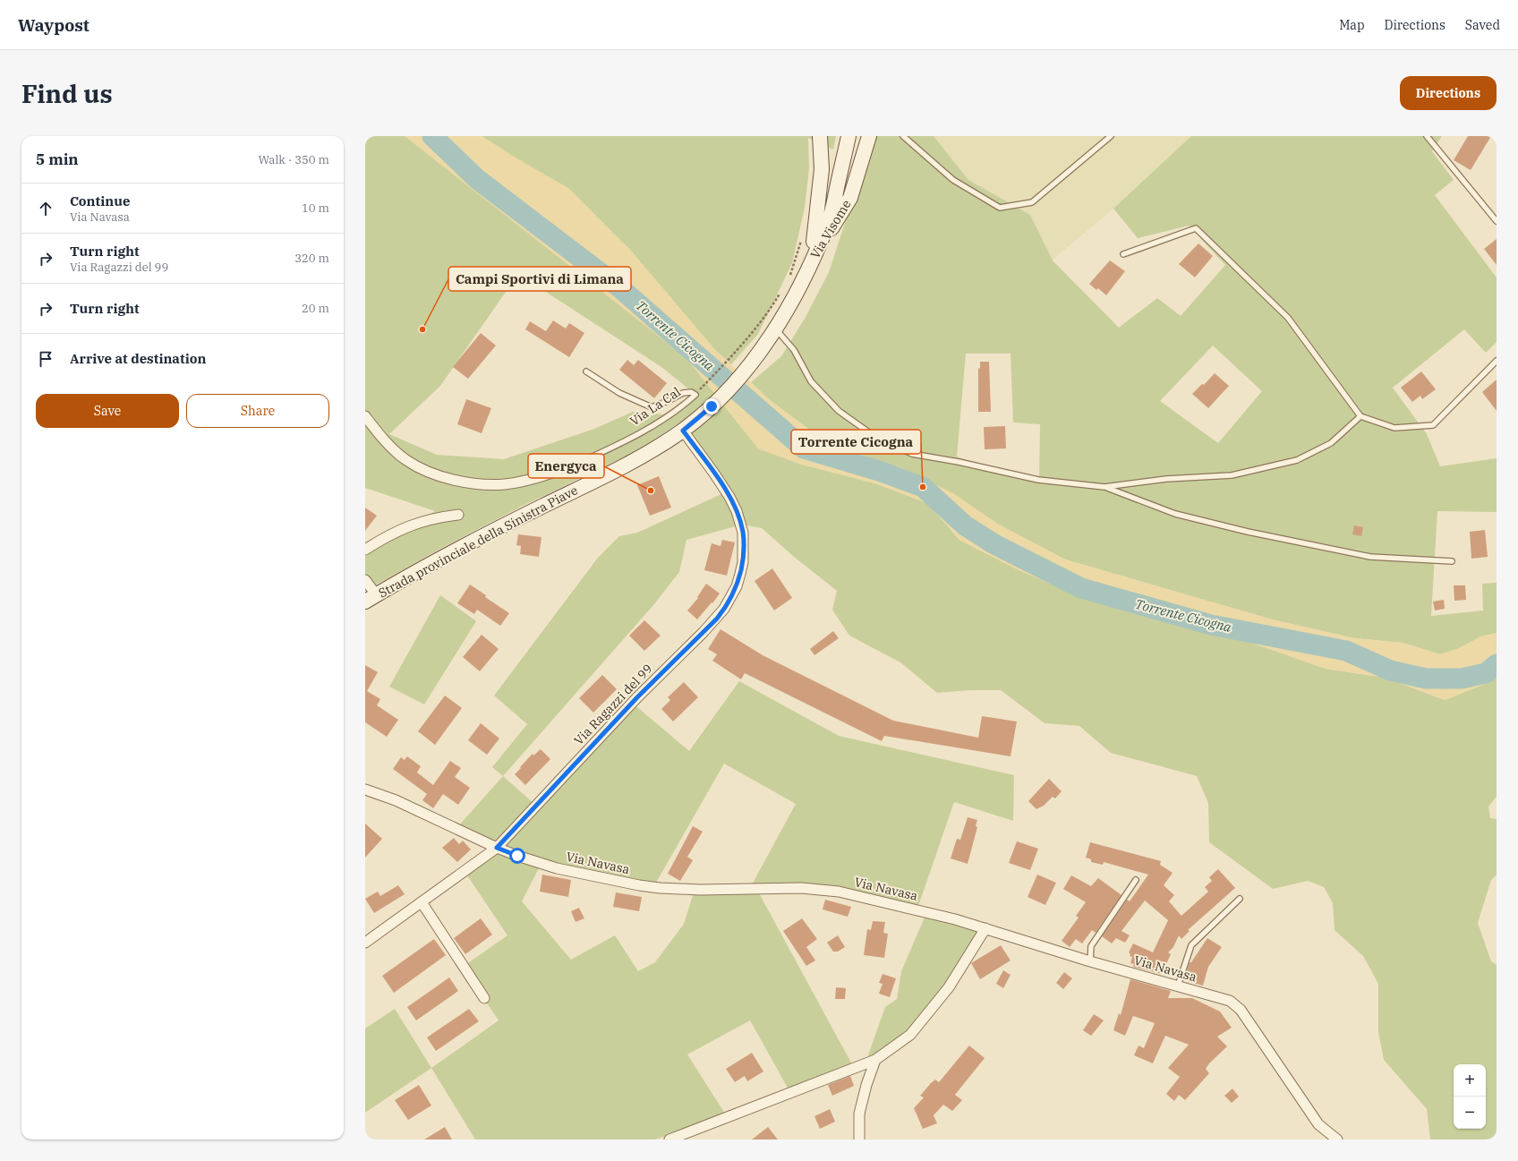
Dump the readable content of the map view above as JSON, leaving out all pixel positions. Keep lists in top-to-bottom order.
{
  "streets": {
    "main road": ["Via Visome", "Strada provinciale della Sinistra Piave"],
    "street": ["Via Ragazzi del 99", "Via Navasa"],
    "lane": ["Via La Cal"]
  },
  "crossings": [
    ["Via Visome", "Strada provinciale della Sinistra Piave"],
    ["Strada provinciale della Sinistra Piave", "Via Ragazzi del 99"],
    ["Via Ragazzi del 99", "Via Navasa"]
  ],
  "water": ["Torrente Cicogna"],
  "places": ["Campi Sportivi di Limana", "Torrente Cicogna", "Energyca"],
  "page": {
    "header": "Waypost",
    "nav": ["Map", "Directions", "Saved"],
    "buttons": [
      "Directions",
      ["Save", "Share"]
    ],
    "title": "Find us",
    "heading": ["5 min", "Walk · 350 m"],
    "list": [
      ["Continue", "Via Navasa", "10 m"],
      ["Turn right", "Via Ragazzi del 99", "320 m"],
      ["Turn right", "20 m"],
      "Arrive at destination"
    ],
    "map_buttons": ["+", "−"]
  }
}
